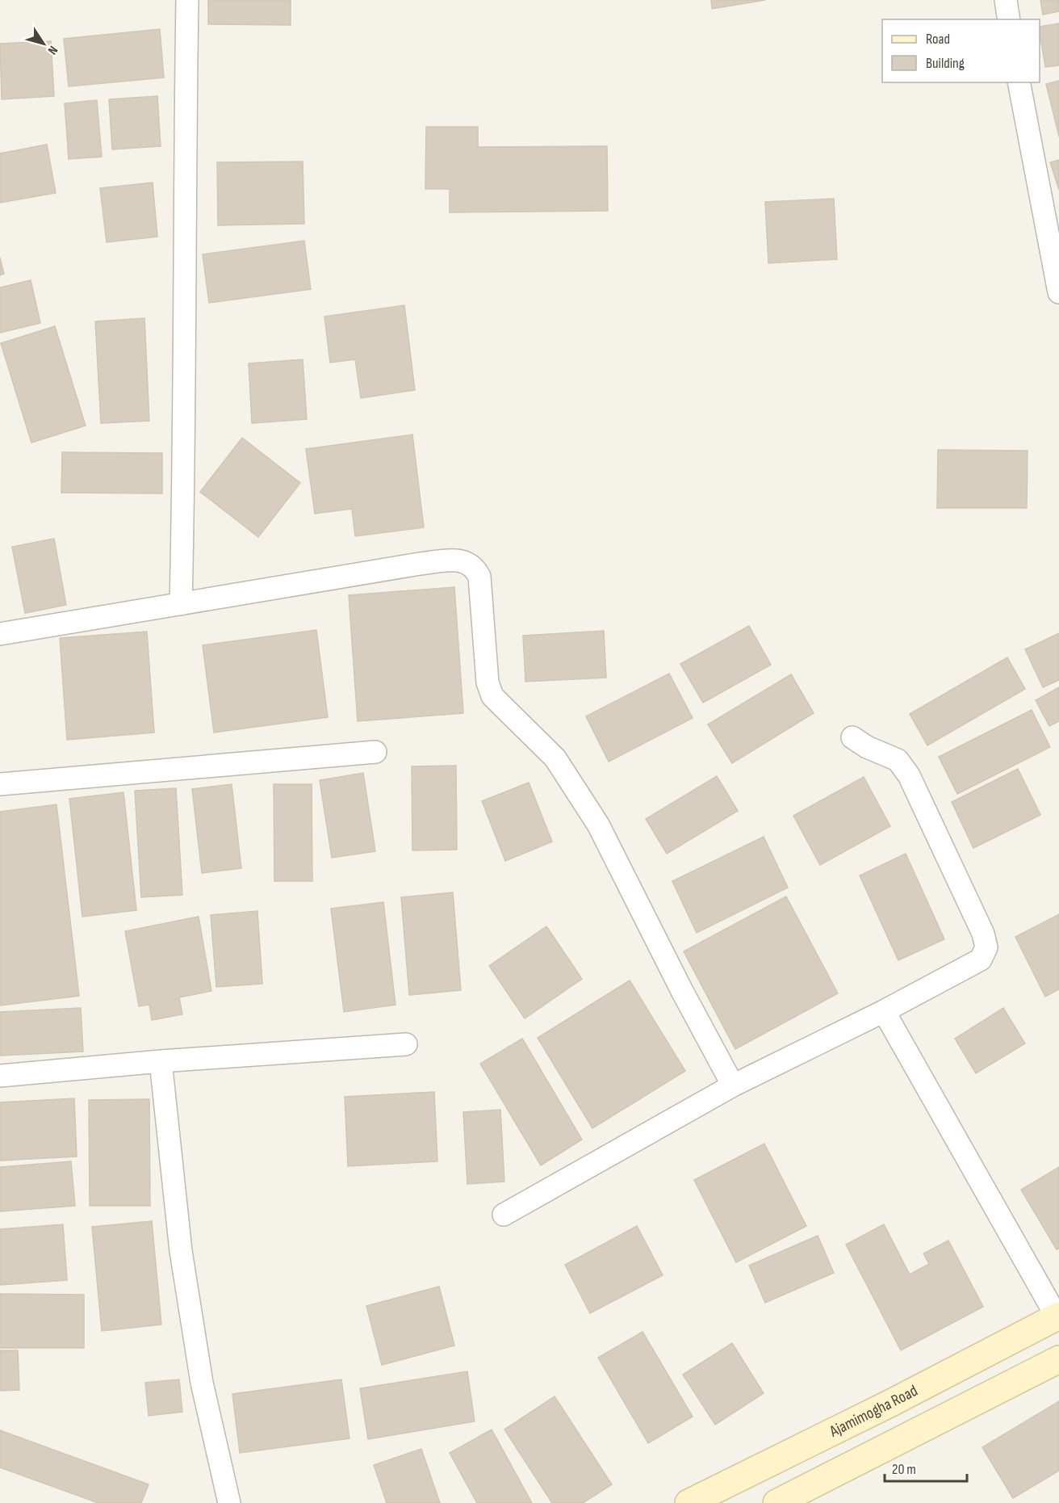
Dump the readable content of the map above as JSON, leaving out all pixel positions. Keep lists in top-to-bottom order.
{
  "streets": {
    "main road": ["Ajamimogha Road"]
  },
  "legend": ["Road", "Building"],
  "scale_bar": "20 m",
  "north": "bottom right"
}
